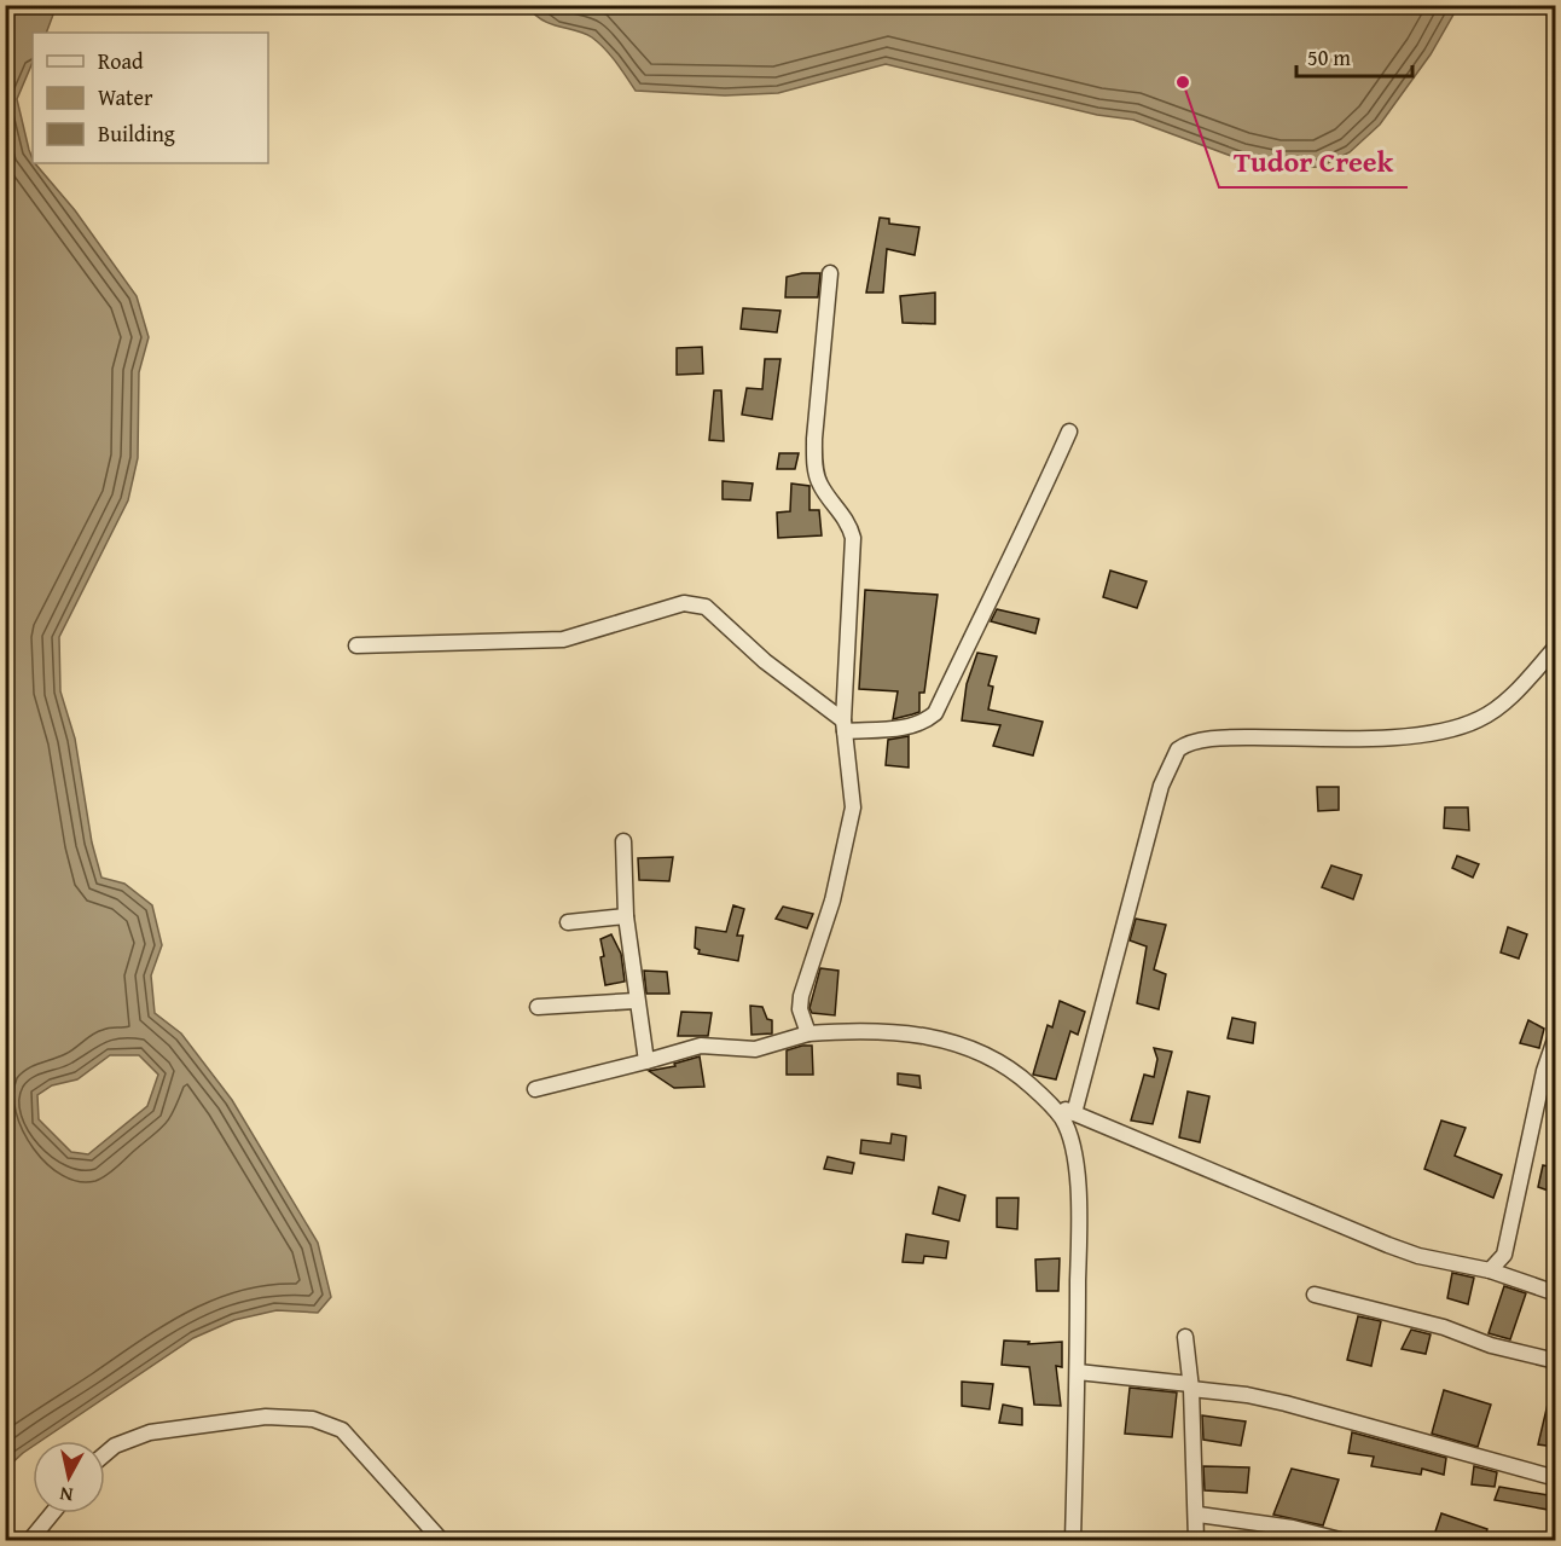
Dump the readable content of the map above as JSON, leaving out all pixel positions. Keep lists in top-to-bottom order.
{
  "places": ["Tudor Creek"],
  "legend": ["Road", "Water", "Building"],
  "scale_bar": "50 m",
  "north": "bottom"
}
